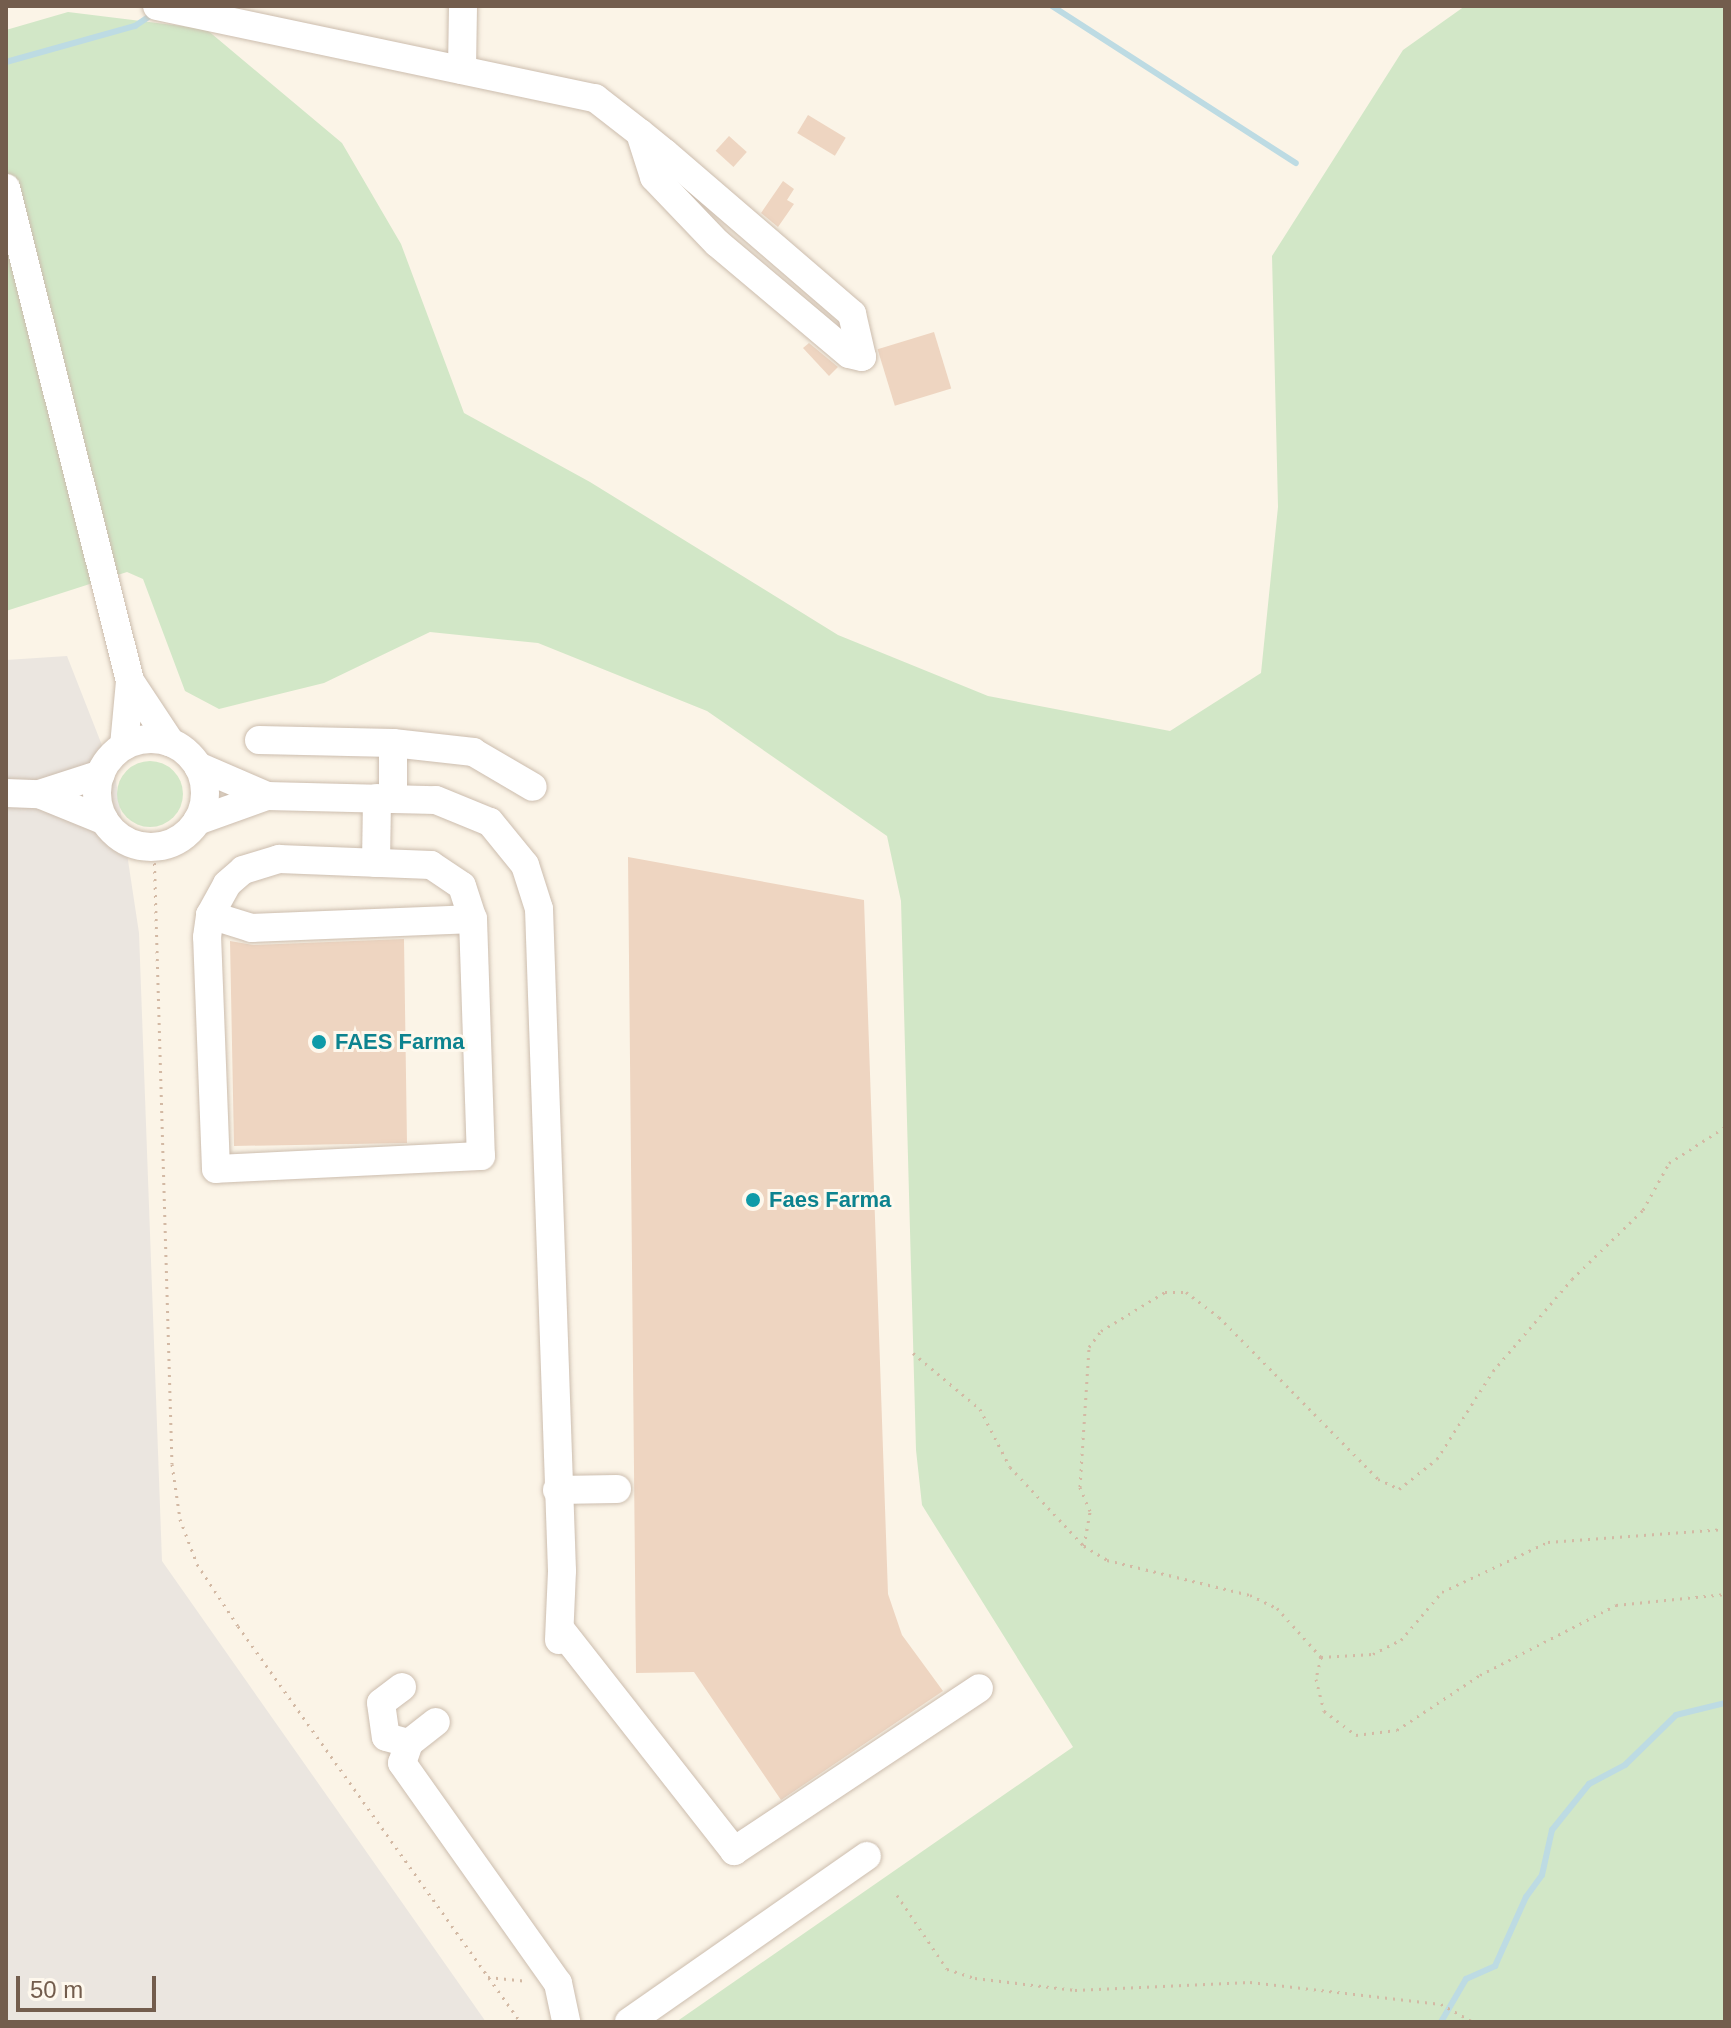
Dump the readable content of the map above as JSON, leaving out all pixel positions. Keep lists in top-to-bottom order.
{
  "places": ["FAES Farma", "Faes Farma"],
  "scale_bar": "50 m"
}
